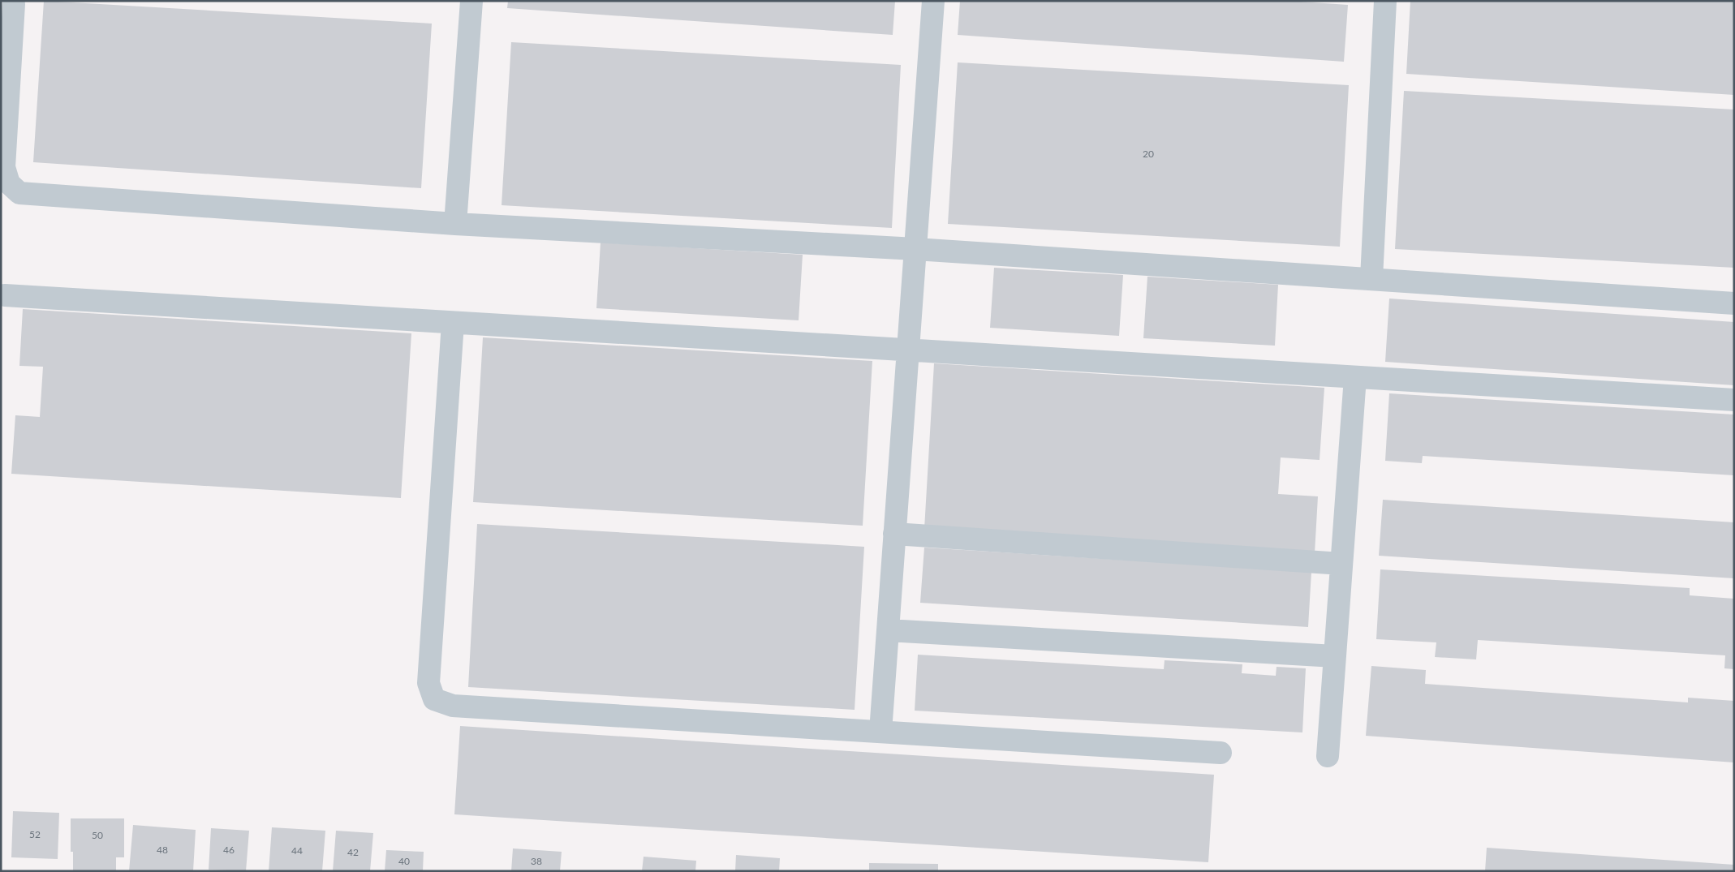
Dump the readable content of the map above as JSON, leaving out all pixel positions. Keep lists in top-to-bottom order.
{
  "house_numbers": [
    "20",
    "52",
    "50",
    "48",
    "46",
    "44",
    "42",
    "40",
    "38"
  ]
}
